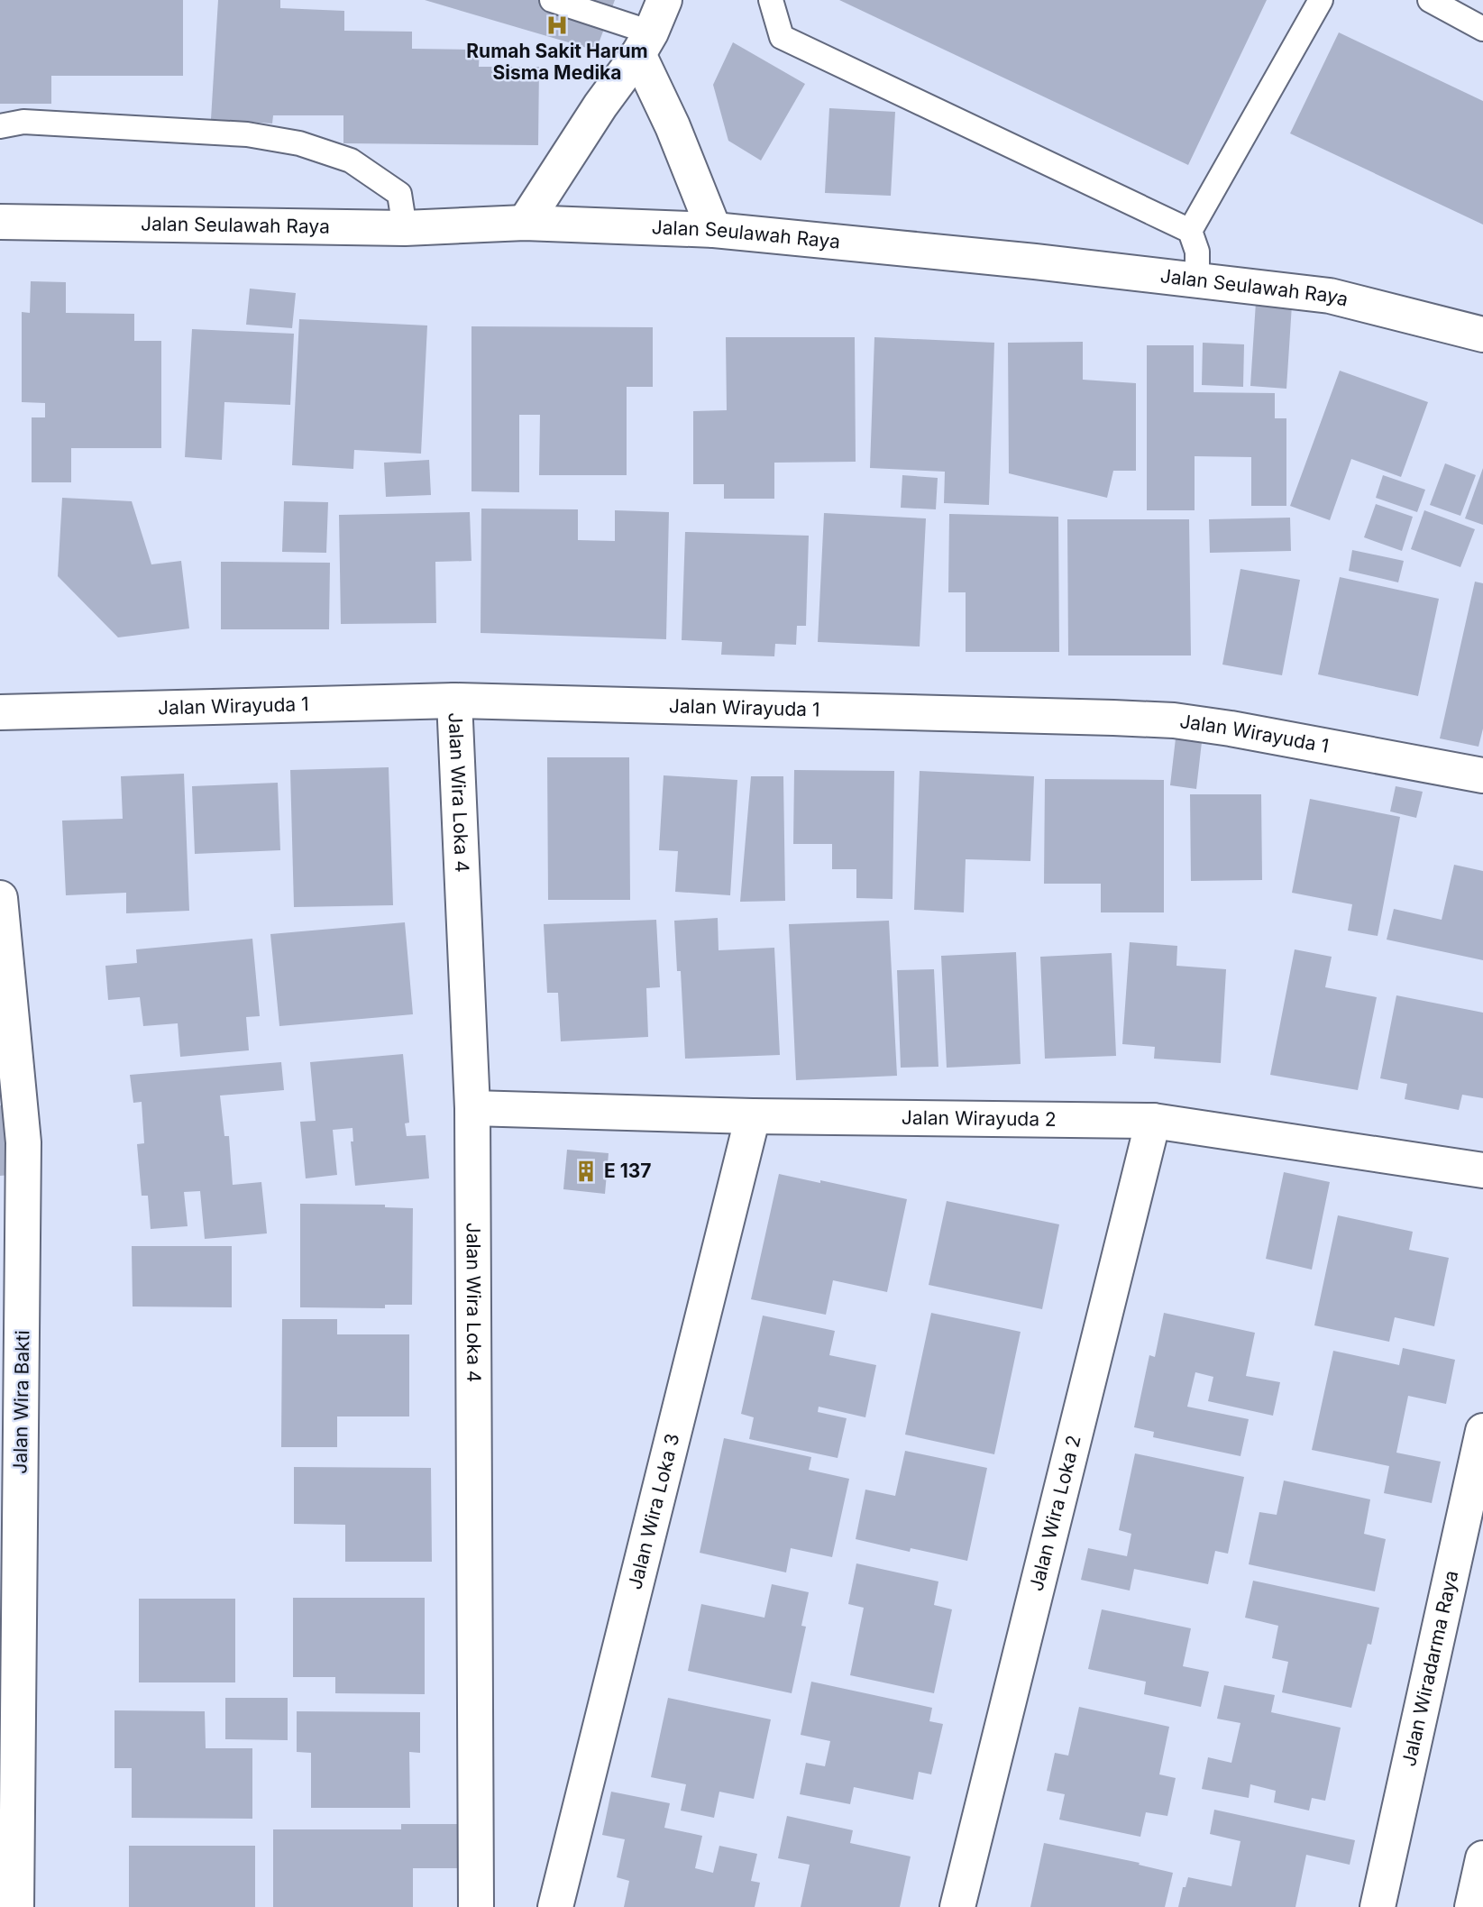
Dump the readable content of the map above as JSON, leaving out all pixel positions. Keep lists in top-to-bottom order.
{
  "streets": {
    "street": [
      "Jalan Seulawah Raya",
      "Jalan Wirayuda 1",
      "Jalan Wira Loka 4",
      "Jalan Wirayuda 2",
      "Jalan Wira Bakti",
      "Jalan Wira Loka 3",
      "Jalan Wira Loka 2",
      "Jalan Wiradarma Raya"
    ]
  },
  "crossings": [
    ["Jalan Wirayuda 1", "Jalan Wira Loka 4"],
    ["Jalan Wira Loka 4", "Jalan Wirayuda 2"],
    ["Jalan Wirayuda 2", "Jalan Wira Loka 3"],
    ["Jalan Wirayuda 2", "Jalan Wira Loka 2"]
  ],
  "places": {
    "hospital": ["Rumah Sakit Harum Sisma Medika"],
    "building": ["E 137"]
  }
}
